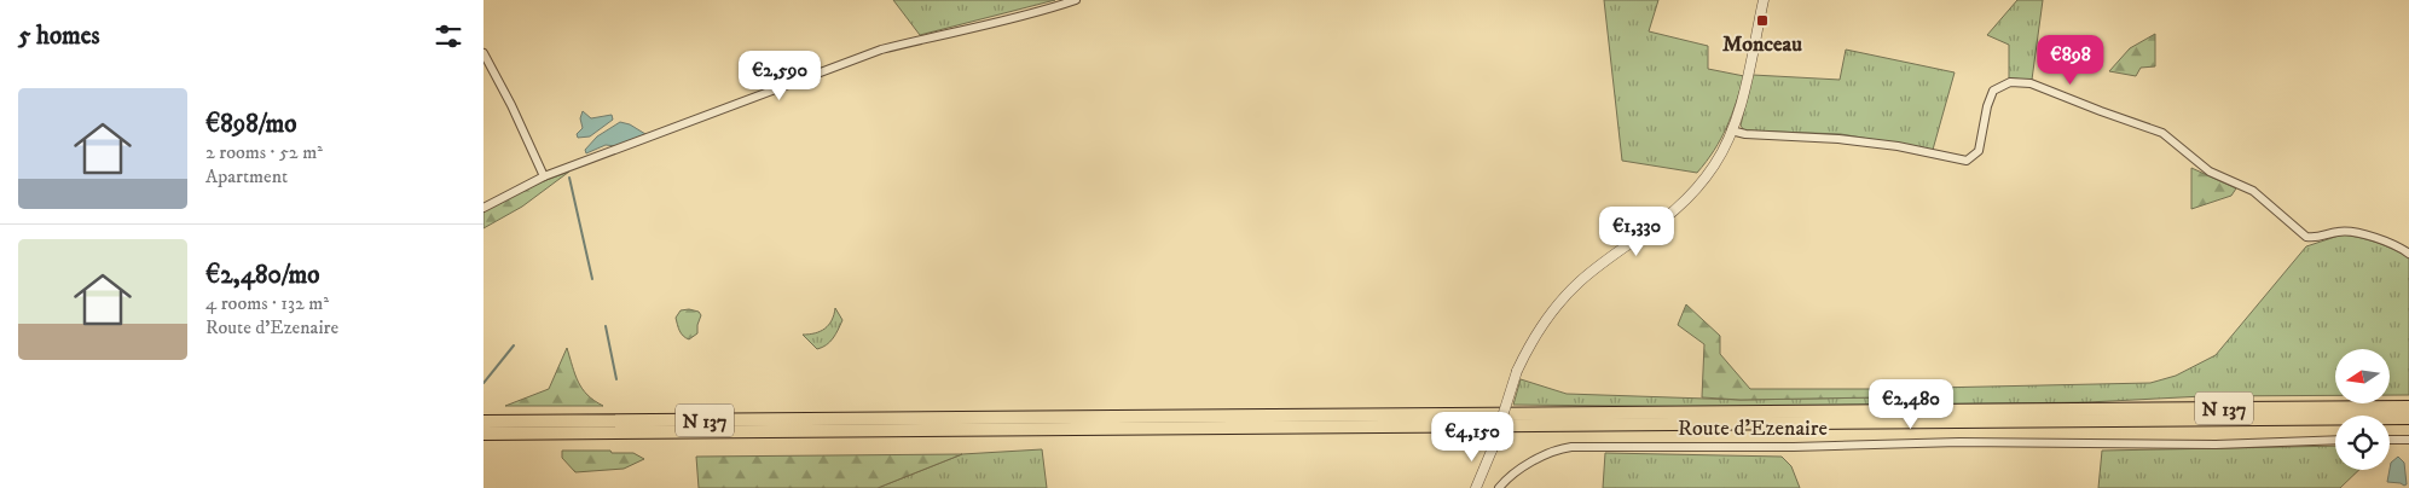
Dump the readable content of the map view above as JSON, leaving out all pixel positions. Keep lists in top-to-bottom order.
{
  "streets": {
    "highway": ["N 137"],
    "street": ["Route d'Ezenaire"]
  },
  "places": {
    "transit": ["Monceau"]
  },
  "north": "left",
  "page": {
    "heading": "5 homes",
    "price": [
      "€898",
      "€2,590",
      "€1,330",
      "€2,480",
      "€4,150"
    ],
    "list": [
      {
        "name": "€898/mo",
        "note": "2 rooms · 52 m² · Apartment"
      },
      {
        "name": "€2,480/mo",
        "note": "4 rooms · 132 m² · Route d'Ezenaire"
      }
    ]
  }
}
